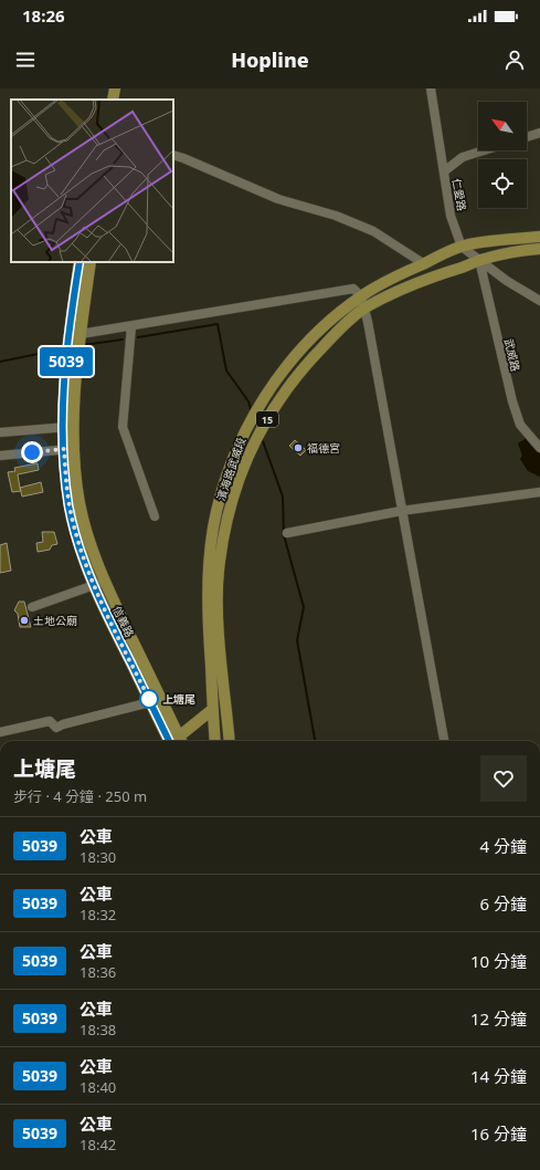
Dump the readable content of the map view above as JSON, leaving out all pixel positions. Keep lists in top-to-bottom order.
{
  "streets": {
    "main road": ["15", "濱海路武威段", "信義路"],
    "street": ["仁愛路", "武威路"]
  },
  "crossings": [
    ["仁愛路", "濱海路武威段"],
    ["武威路", "濱海路武威段"]
  ],
  "places": ["福德宮", "土地公廟", "上塘尾"],
  "lines": ["bus line 5039"],
  "north": "top left",
  "page": {
    "status": "18:26",
    "header": "Hopline",
    "on_map": "5039",
    "heading": ["上塘尾", "步行 · 4 分鐘 · 250 m"],
    "list": [
      {
        "mark": "5039",
        "name": "公車",
        "note": "18:30",
        "value": "4 分鐘"
      },
      {
        "mark": "5039",
        "name": "公車",
        "note": "18:32",
        "value": "6 分鐘"
      },
      {
        "mark": "5039",
        "name": "公車",
        "note": "18:36",
        "value": "10 分鐘"
      },
      {
        "mark": "5039",
        "name": "公車",
        "note": "18:38",
        "value": "12 分鐘"
      },
      {
        "mark": "5039",
        "name": "公車",
        "note": "18:40",
        "value": "14 分鐘"
      },
      {
        "mark": "5039",
        "name": "公車",
        "note": "18:42",
        "value": "16 分鐘"
      }
    ]
  }
}
